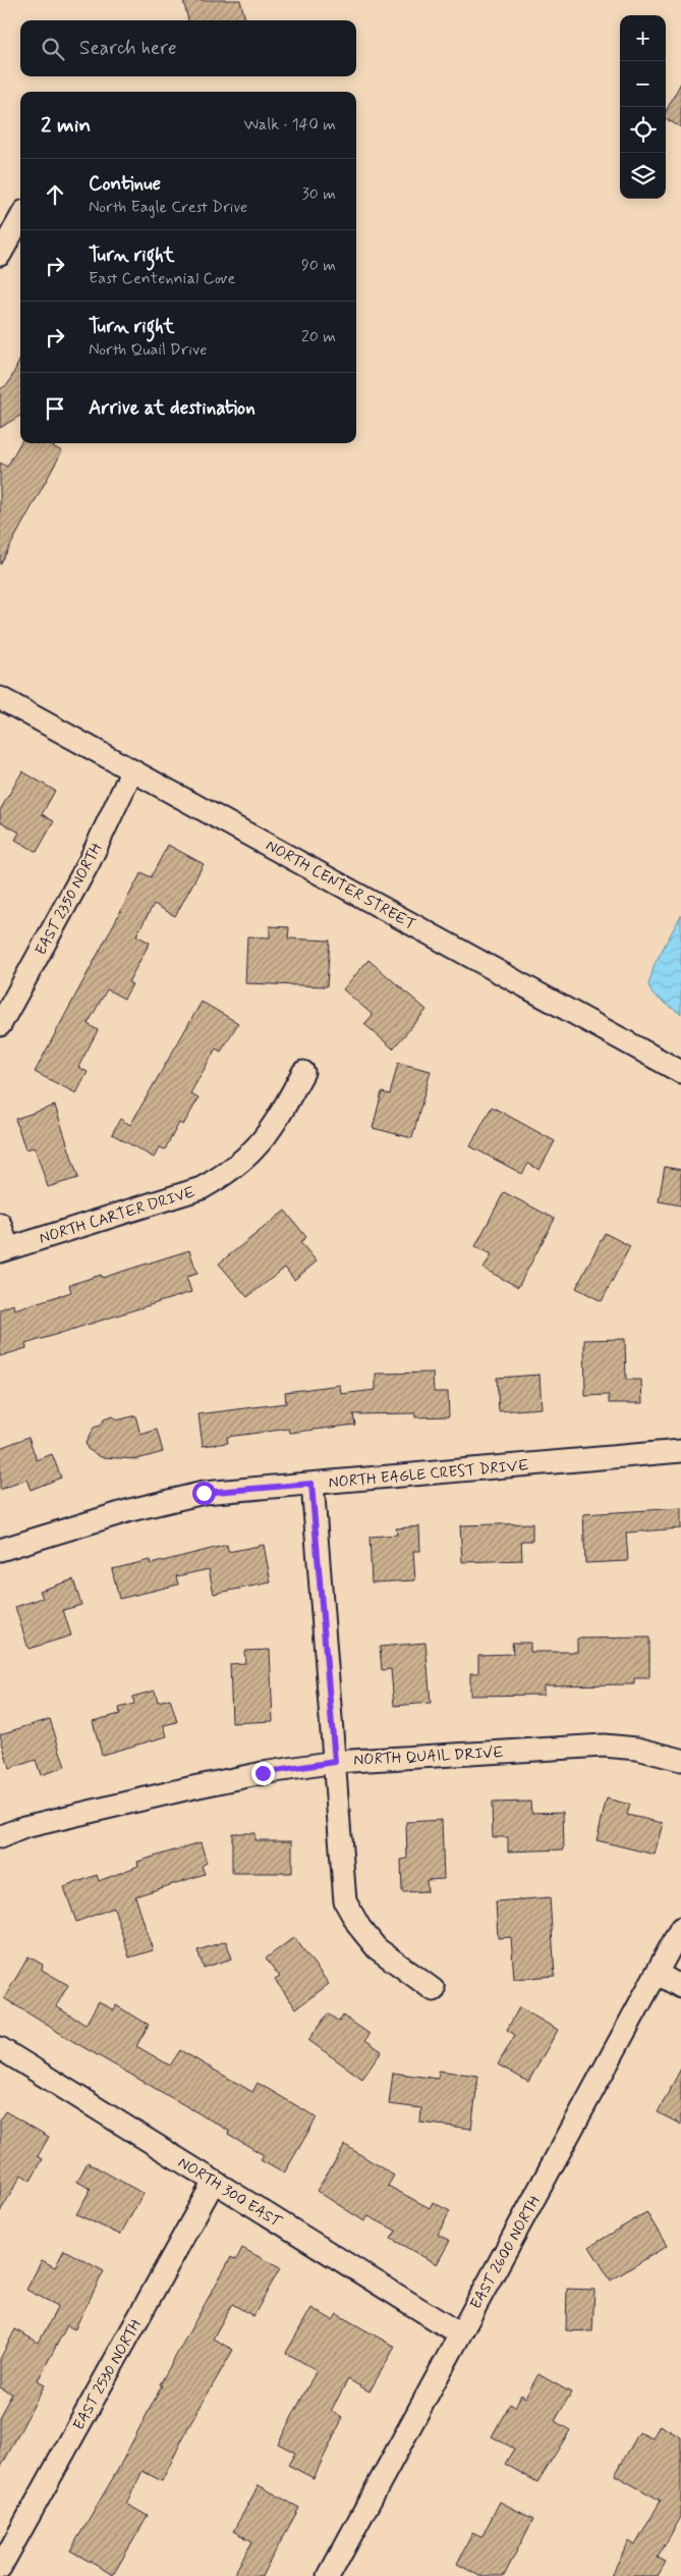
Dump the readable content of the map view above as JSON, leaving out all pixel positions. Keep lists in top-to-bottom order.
{
  "streets": {
    "street": [
      "NORTH CENTER STREET",
      "EAST 2350 NORTH",
      "NORTH CARTER DRIVE",
      "NORTH EAGLE CREST DRIVE",
      "NORTH QUAIL DRIVE",
      "NORTH 300 EAST",
      "EAST 2600 NORTH",
      "EAST 2530 NORTH"
    ]
  },
  "crossings": [
    ["NORTH CENTER STREET", "EAST 2350 NORTH"],
    ["NORTH 300 EAST", "EAST 2600 NORTH"],
    ["NORTH 300 EAST", "EAST 2530 NORTH"]
  ],
  "page": {
    "map_buttons": ["+", "−"],
    "search": "Search here",
    "heading": ["2 min", "Walk · 140 m"],
    "list": [
      ["Continue", "North Eagle Crest Drive", "30 m"],
      ["Turn right", "East Centennial Cove", "90 m"],
      ["Turn right", "North Quail Drive", "20 m"],
      "Arrive at destination"
    ]
  }
}
